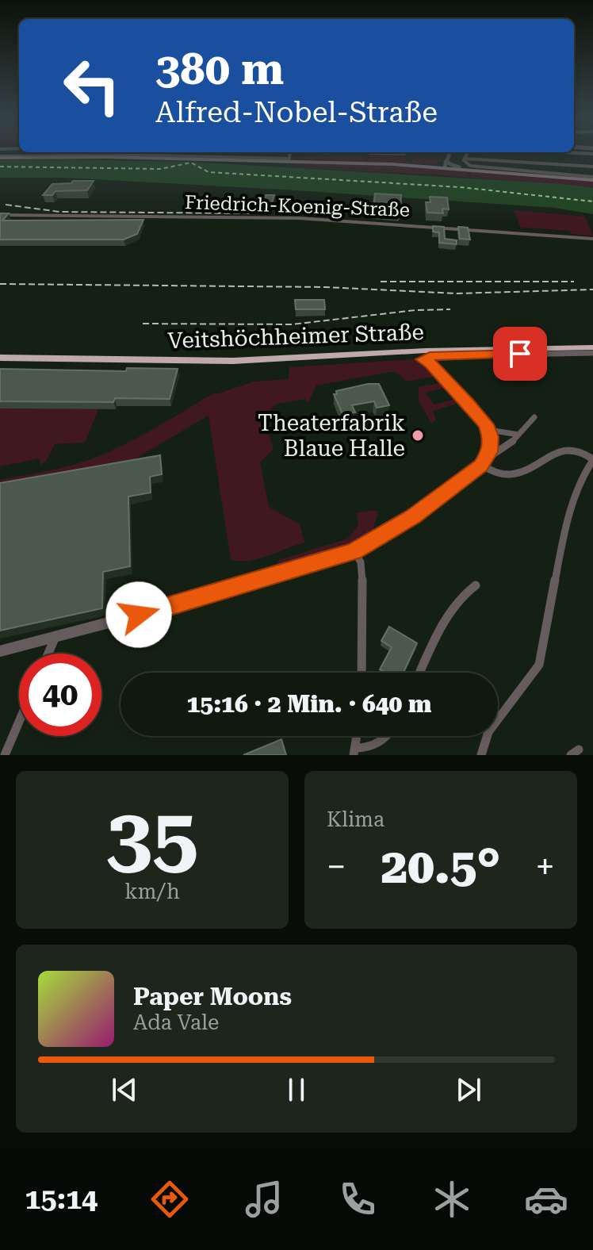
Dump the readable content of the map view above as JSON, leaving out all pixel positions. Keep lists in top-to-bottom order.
{
  "streets": {
    "highway": ["Veitshöchheimer Straße"],
    "street": ["Friedrich-Koenig-Straße"]
  },
  "places": ["Theaterfabrik Blaue Halle"],
  "page": {
    "turn": ["380 m", "Alfred-Nobel-Straße"],
    "limit": "40",
    "trip": "15:16 · 2 Min. · 640 m",
    "tile": [
      ["35", "km/h"],
      "Klima"
    ],
    "heat": ["−", "20.5°", "+"],
    "song": ["Paper Moons", "Ada Vale"],
    "tabs": "15:14"
  }
}
